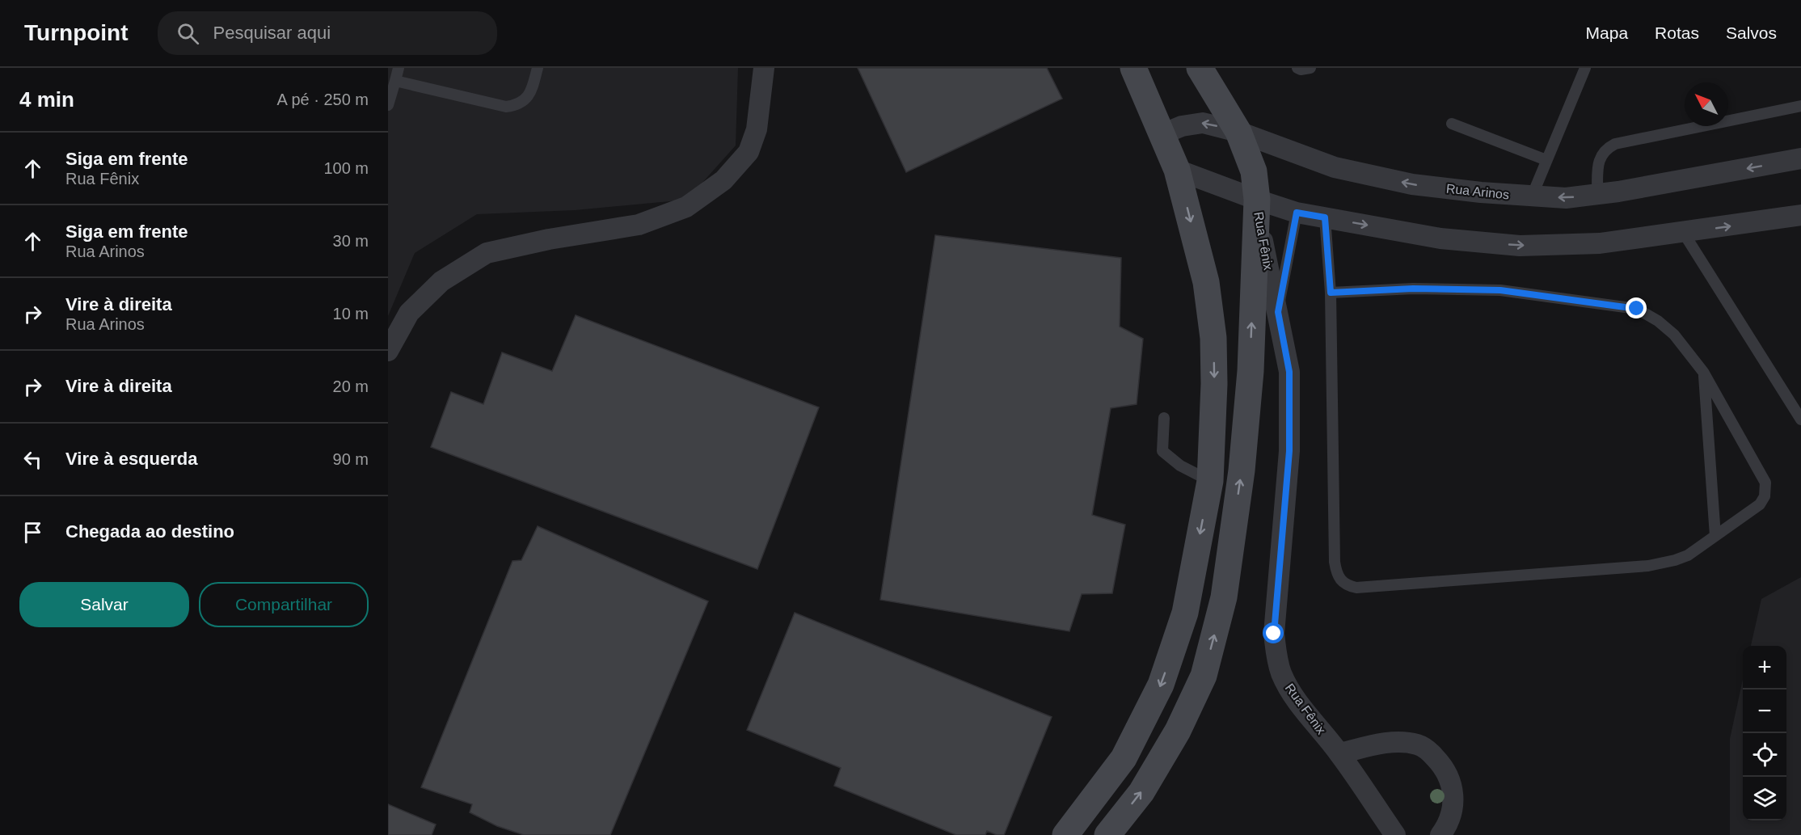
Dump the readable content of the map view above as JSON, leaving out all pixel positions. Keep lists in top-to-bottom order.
{
  "streets": {
    "street": ["Rua Arinos", "Rua Fênix"]
  },
  "north": "top left",
  "page": {
    "header": "Turnpoint",
    "search": "Pesquisar aqui",
    "nav": ["Mapa", "Rotas", "Salvos"],
    "heading": ["4 min", "A pé · 250 m"],
    "list": [
      ["Siga em frente", "Rua Fênix", "100 m"],
      ["Siga em frente", "Rua Arinos", "30 m"],
      ["Vire à direita", "Rua Arinos", "10 m"],
      ["Vire à direita", "20 m"],
      ["Vire à esquerda", "90 m"],
      "Chegada ao destino"
    ],
    "buttons": ["Salvar", "Compartilhar"],
    "map_buttons": ["+", "−"]
  }
}
